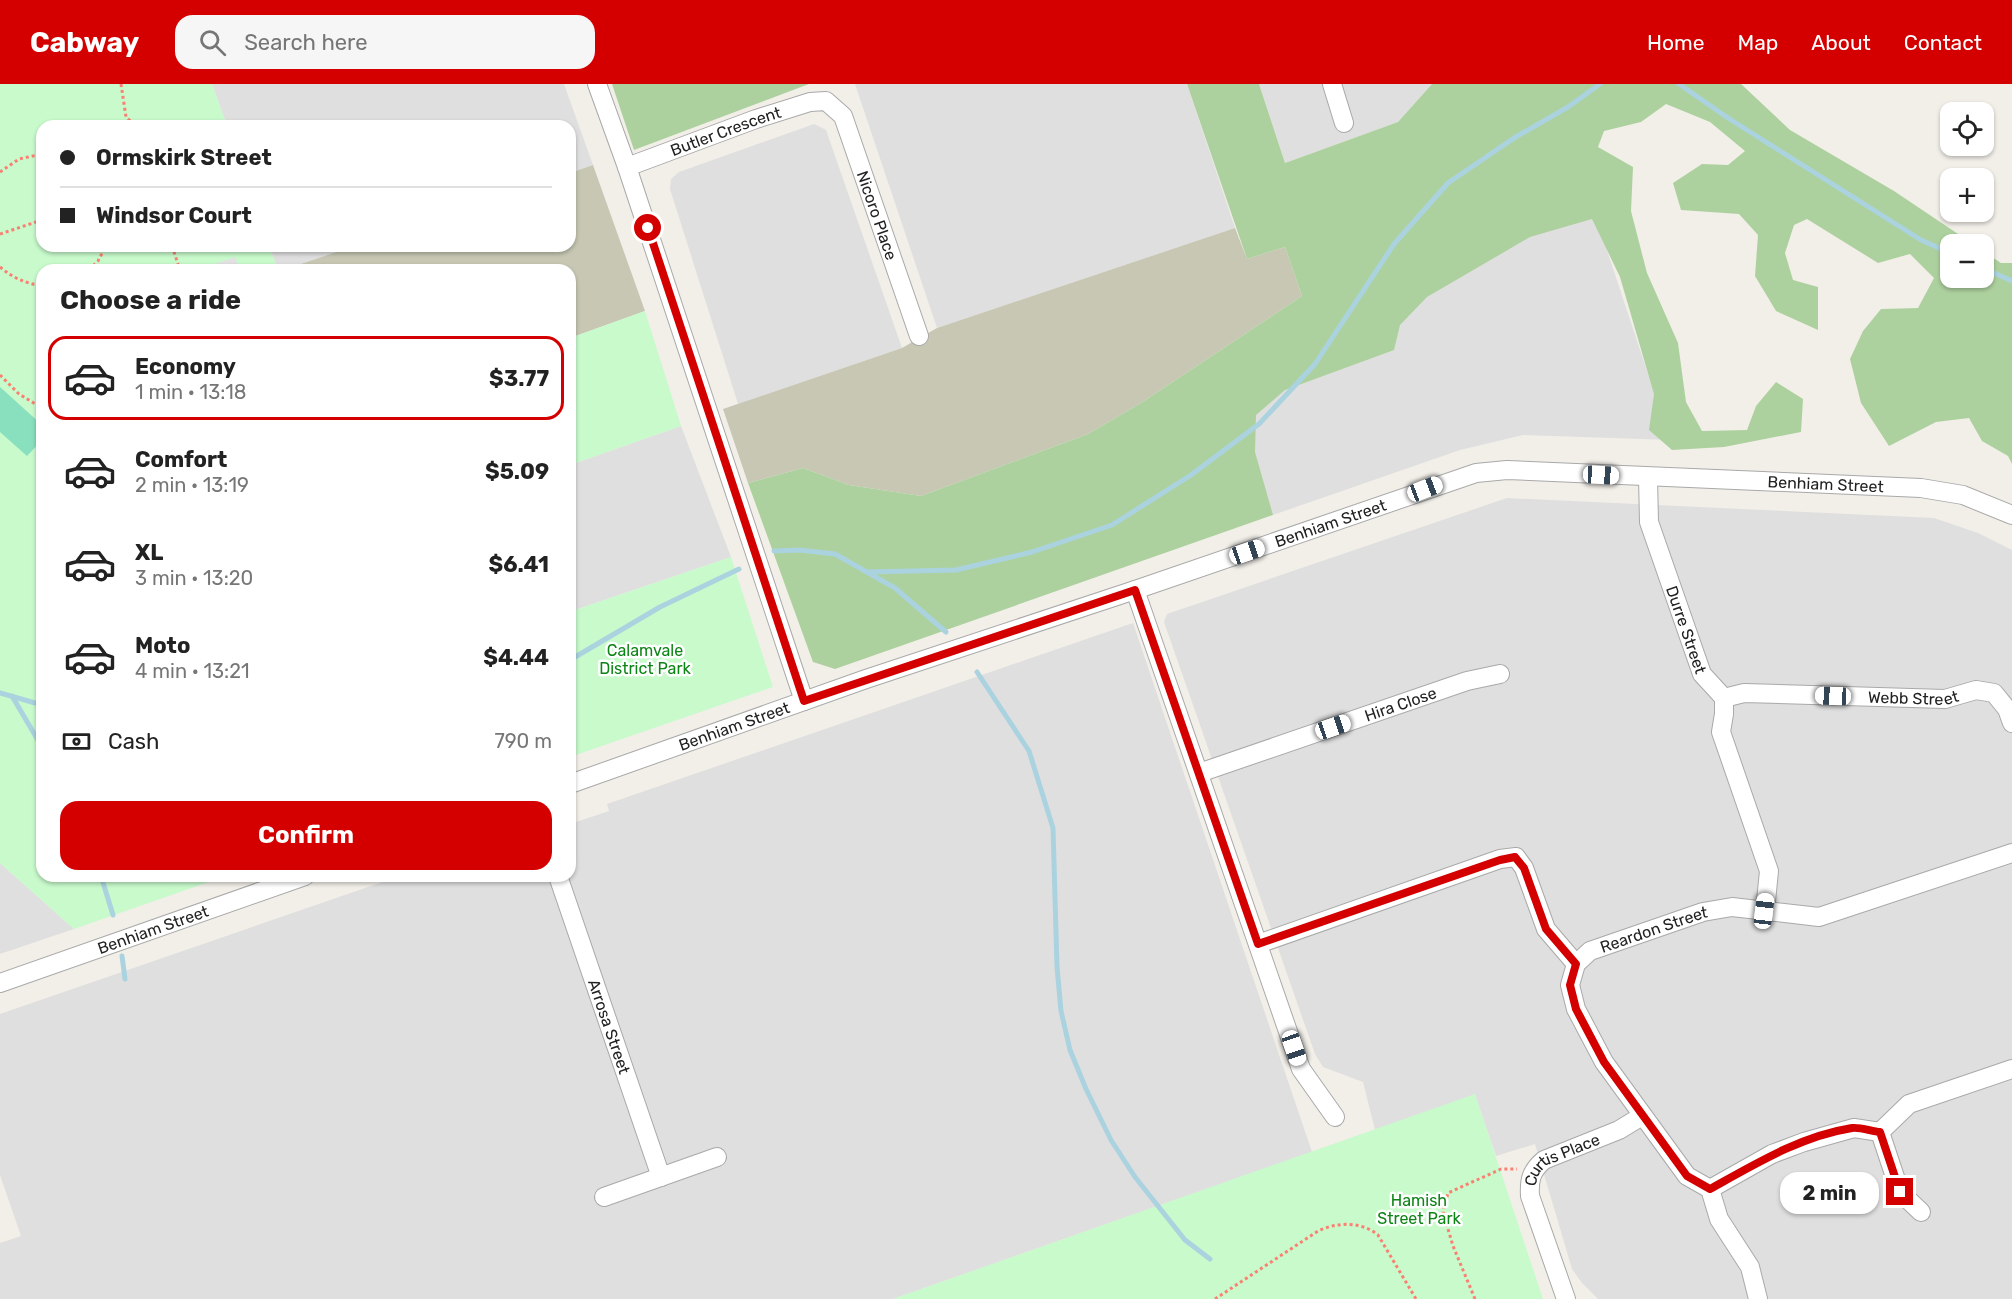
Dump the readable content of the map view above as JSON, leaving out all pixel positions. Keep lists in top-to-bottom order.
{
  "streets": {
    "street": [
      "Butler Crescent",
      "Nicoro Place",
      "Benhiam Street",
      "Durre Street",
      "Webb Street",
      "Hira Close",
      "Reardon Street",
      "Arrosa Street",
      "Curtis Place"
    ]
  },
  "crossings": [
    ["Butler Crescent", "Nicoro Place"],
    ["Benhiam Street", "Durre Street"],
    ["Durre Street", "Webb Street"]
  ],
  "parks": ["Calamvale District Park", "Hamish Street Park"],
  "page": {
    "header": "Cabway",
    "search": "Search here",
    "nav": [
      "Home",
      "Map",
      "About",
      "Contact"
    ],
    "map_buttons": ["+", "−"],
    "banner": ["Ormskirk Street", "Windsor Court"],
    "heading": "Choose a ride",
    "list": [
      {
        "name": "Economy",
        "note": "1 min · 13:18",
        "value": "$3.77"
      },
      {
        "name": "Comfort",
        "note": "2 min · 13:19",
        "value": "$5.09"
      },
      {
        "name": "XL",
        "note": "3 min · 13:20",
        "value": "$6.41"
      },
      {
        "name": "Moto",
        "note": "4 min · 13:21",
        "value": "$4.44"
      }
    ],
    "pay": ["Cash", "790 m"],
    "buttons": "Confirm",
    "bubble": "2 min"
  }
}
